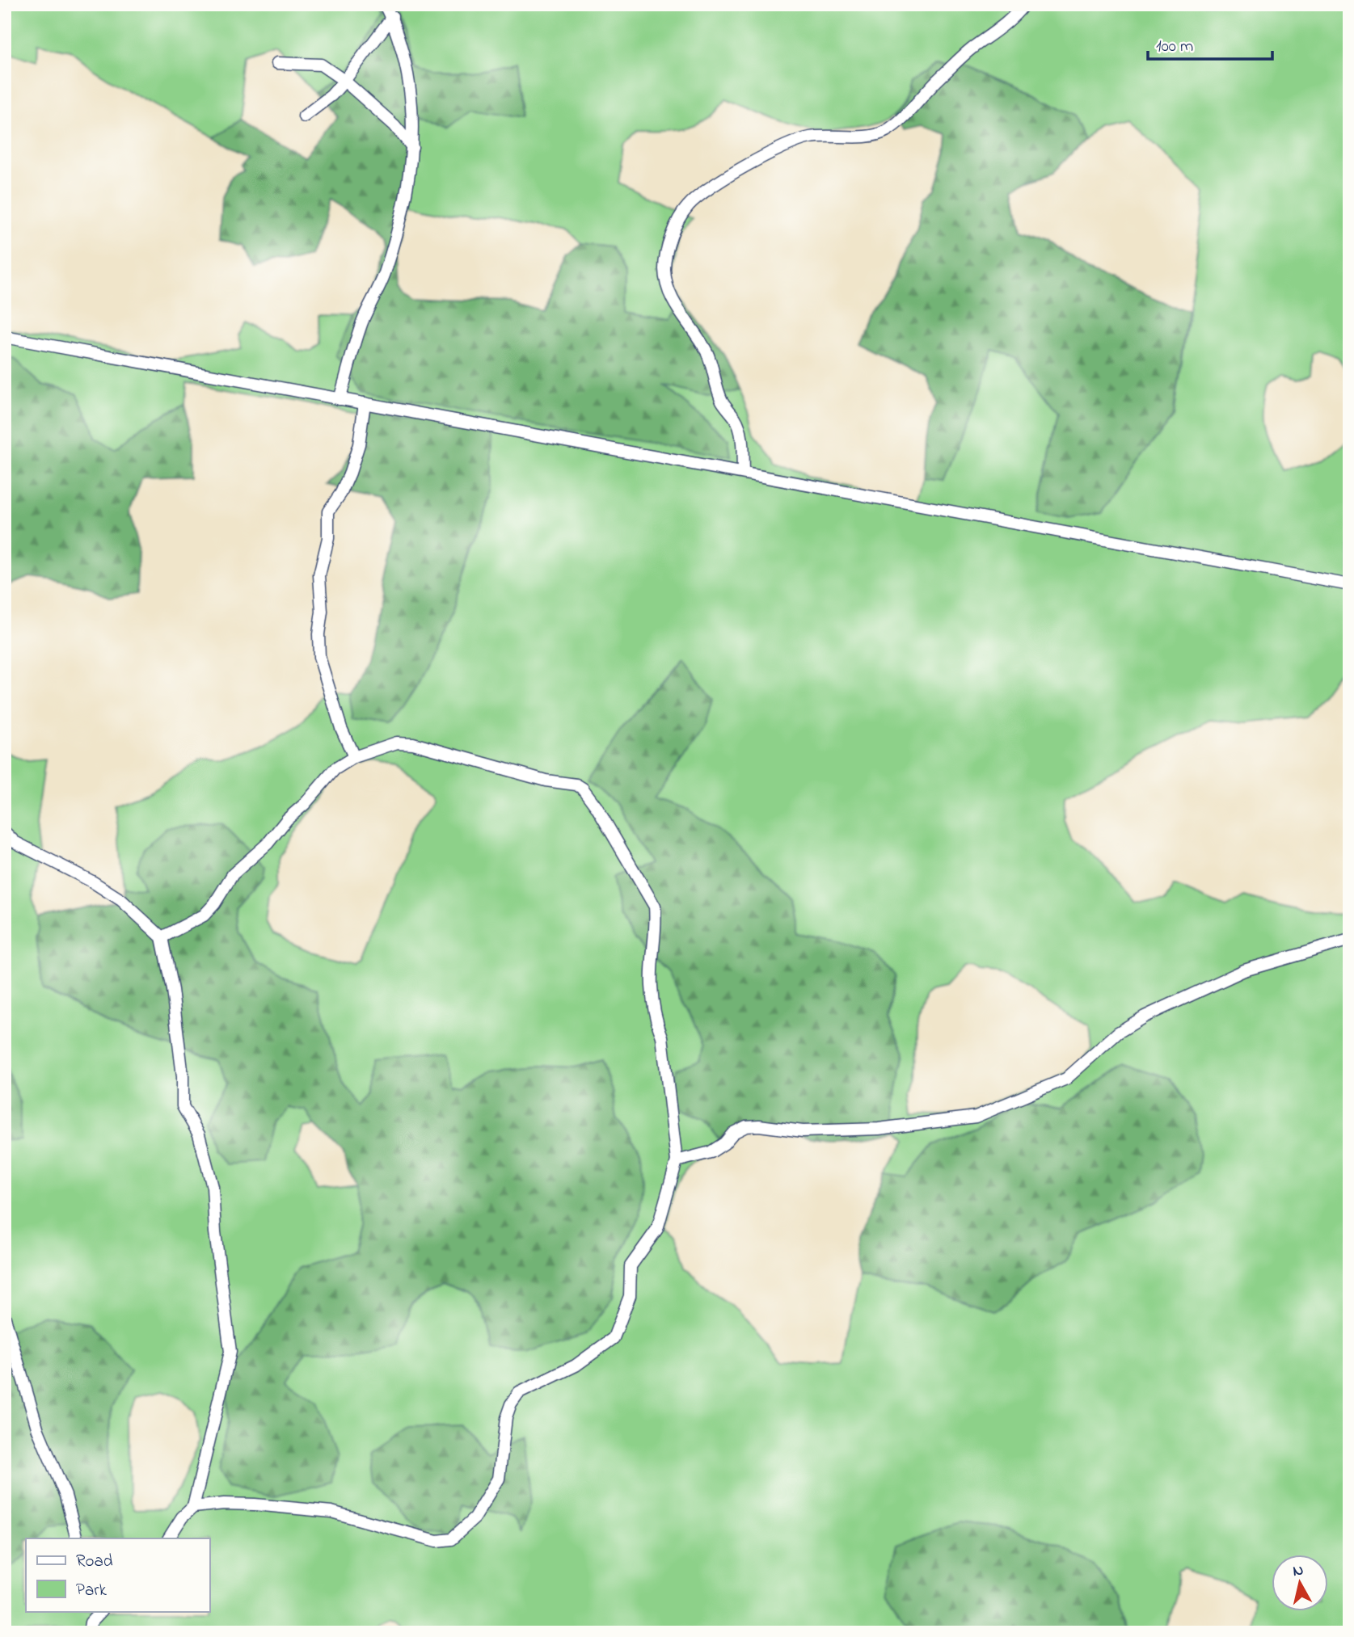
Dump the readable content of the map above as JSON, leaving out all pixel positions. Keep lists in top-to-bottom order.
{
  "legend": ["Road", "Park"],
  "scale_bar": "100 m",
  "north": "top"
}
